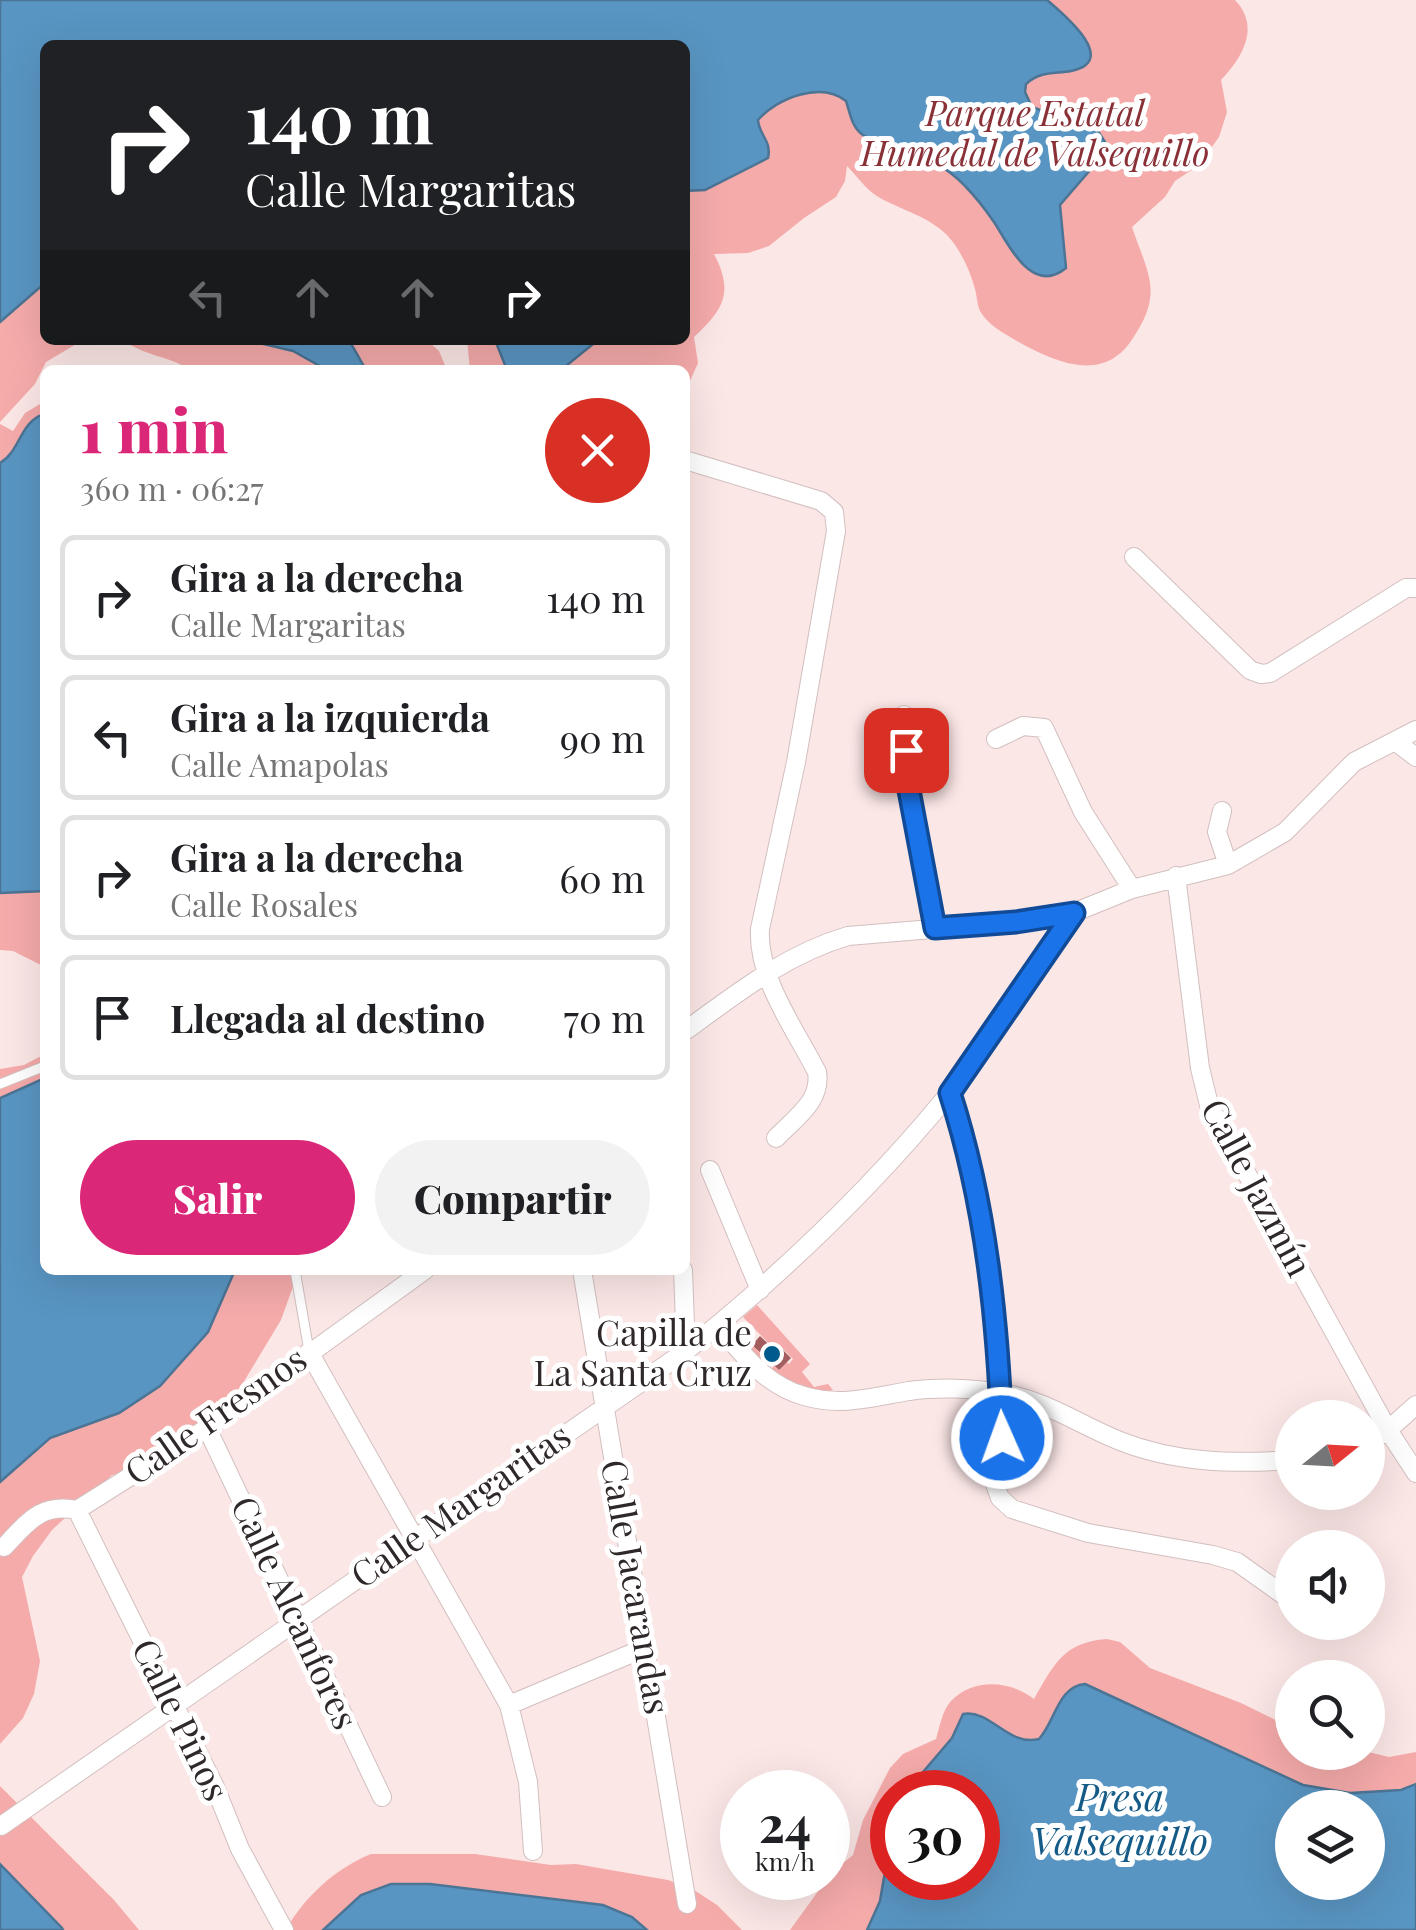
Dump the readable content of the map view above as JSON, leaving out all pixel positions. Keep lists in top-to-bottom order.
{
  "streets": {
    "street": [
      "Calle Jazmín",
      "Calle Fresnos",
      "Calle Margaritas",
      "Calle Jacarandas",
      "Calle Alcanfores",
      "Calle Pinos"
    ]
  },
  "crossings": [
    ["Calle Fresnos", "Calle Alcanfores"],
    ["Calle Fresnos", "Calle Pinos"],
    ["Calle Margaritas", "Calle Jacarandas"],
    ["Calle Margaritas", "Calle Alcanfores"],
    ["Calle Margaritas", "Calle Pinos"]
  ],
  "water": ["Presa Valsequillo"],
  "parks": ["Parque Estatal Humedal de Valsequillo"],
  "places": ["Capilla de La Santa Cruz"],
  "north": "right",
  "page": {
    "turn": ["140 m", "Calle Margaritas"],
    "heading": ["1 min", "360 m · 06:27"],
    "list": [
      {
        "name": "Gira a la derecha",
        "note": "Calle Margaritas",
        "value": "140 m"
      },
      {
        "name": "Gira a la izquierda",
        "note": "Calle Amapolas",
        "value": "90 m"
      },
      {
        "name": "Gira a la derecha",
        "note": "Calle Rosales",
        "value": "60 m"
      },
      {
        "name": "Llegada al destino",
        "value": "70 m"
      }
    ],
    "buttons": ["Salir", "Compartir"],
    "speed": "24 km/h",
    "limit": "30"
  }
}
